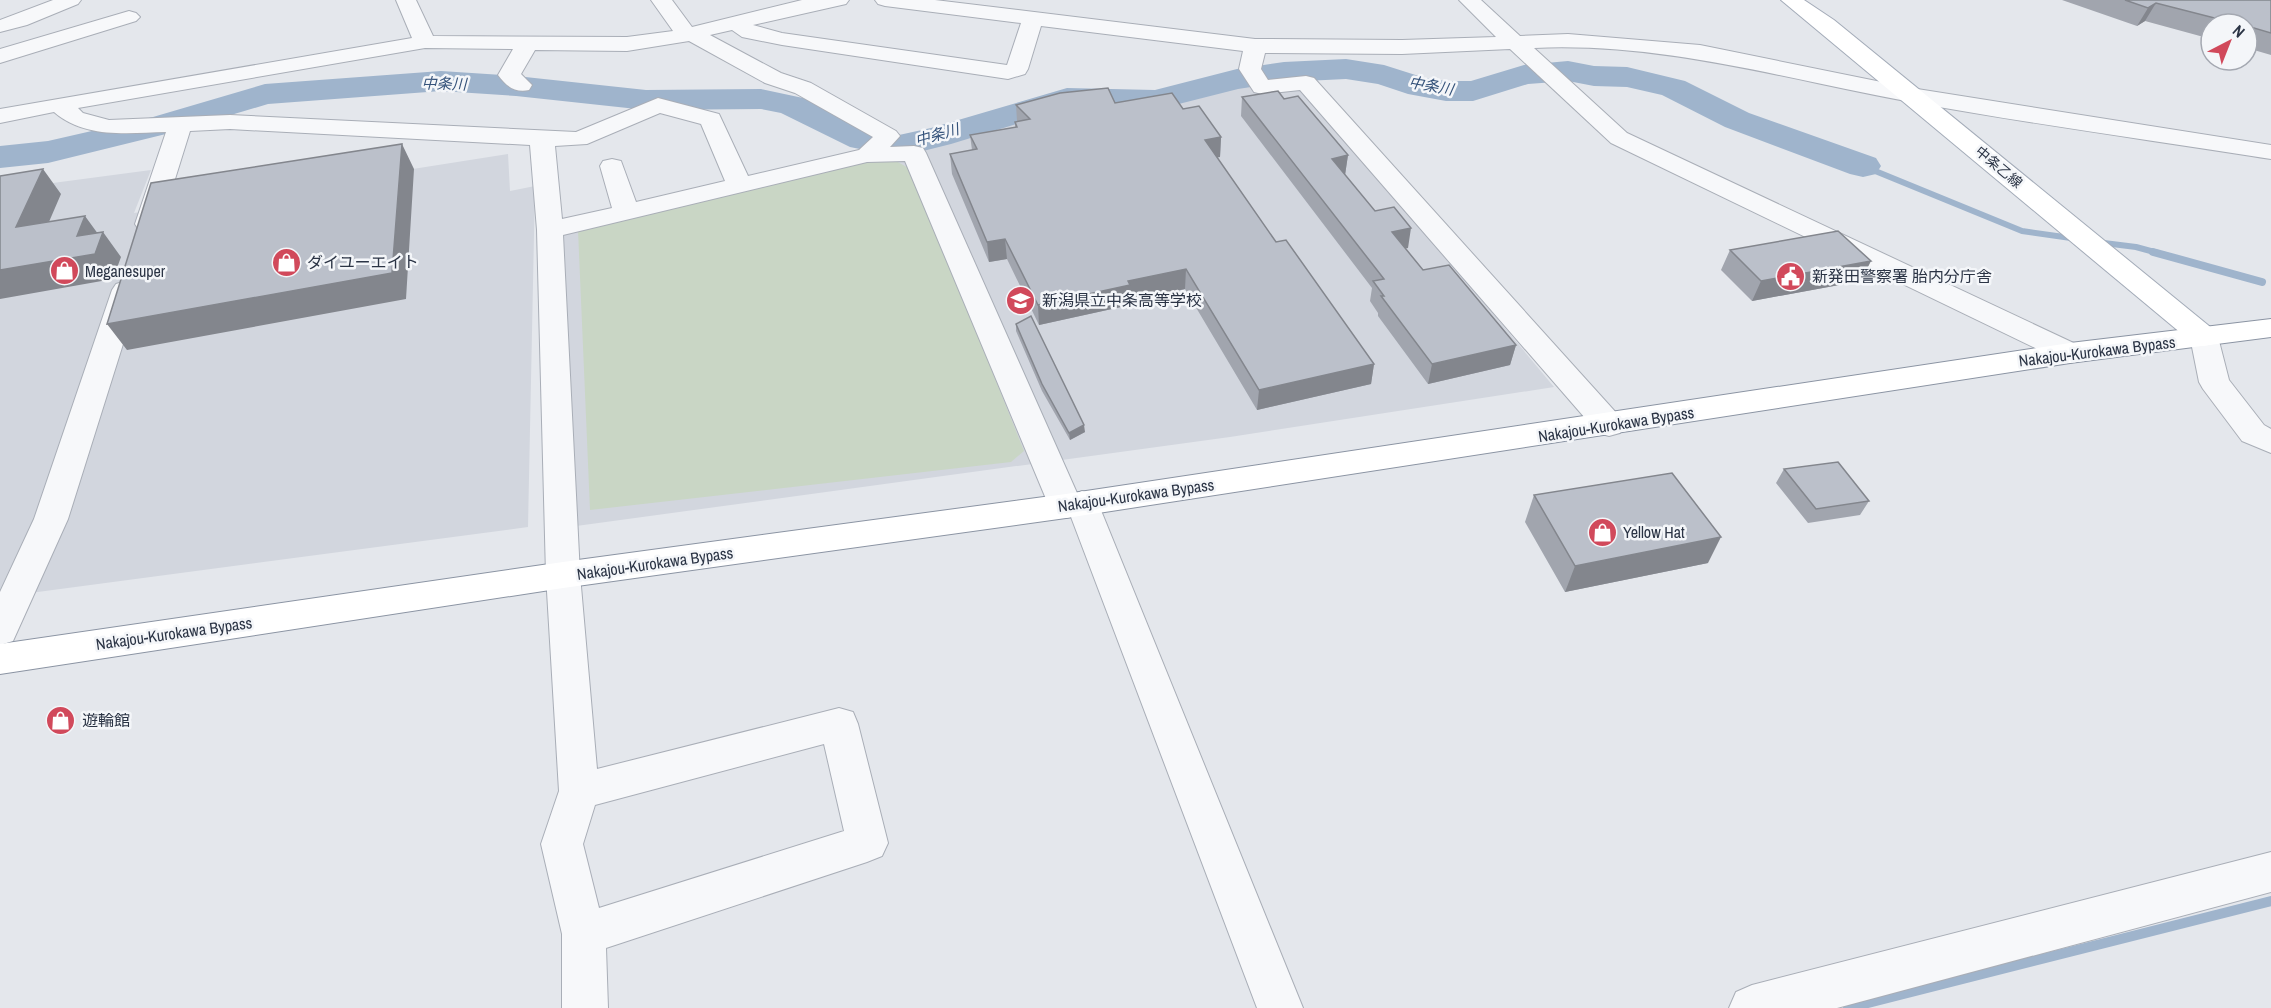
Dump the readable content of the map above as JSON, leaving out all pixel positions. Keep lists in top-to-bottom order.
{
  "streets": {
    "main road": ["中条乙線", "Nakajou-Kurokawa Bypass"]
  },
  "crossings": [
    ["中条乙線", "Nakajou-Kurokawa Bypass"]
  ],
  "water": ["中条川"],
  "places": {
    "shop": [
      "ダイユーエイト",
      "Meganesuper",
      "Yellow Hat",
      "遊輪館"
    ],
    "public building": ["新発田警察署 胎内分庁舎"],
    "school or university": ["新潟県立中条高等学校"]
  },
  "north": "top right"
}
